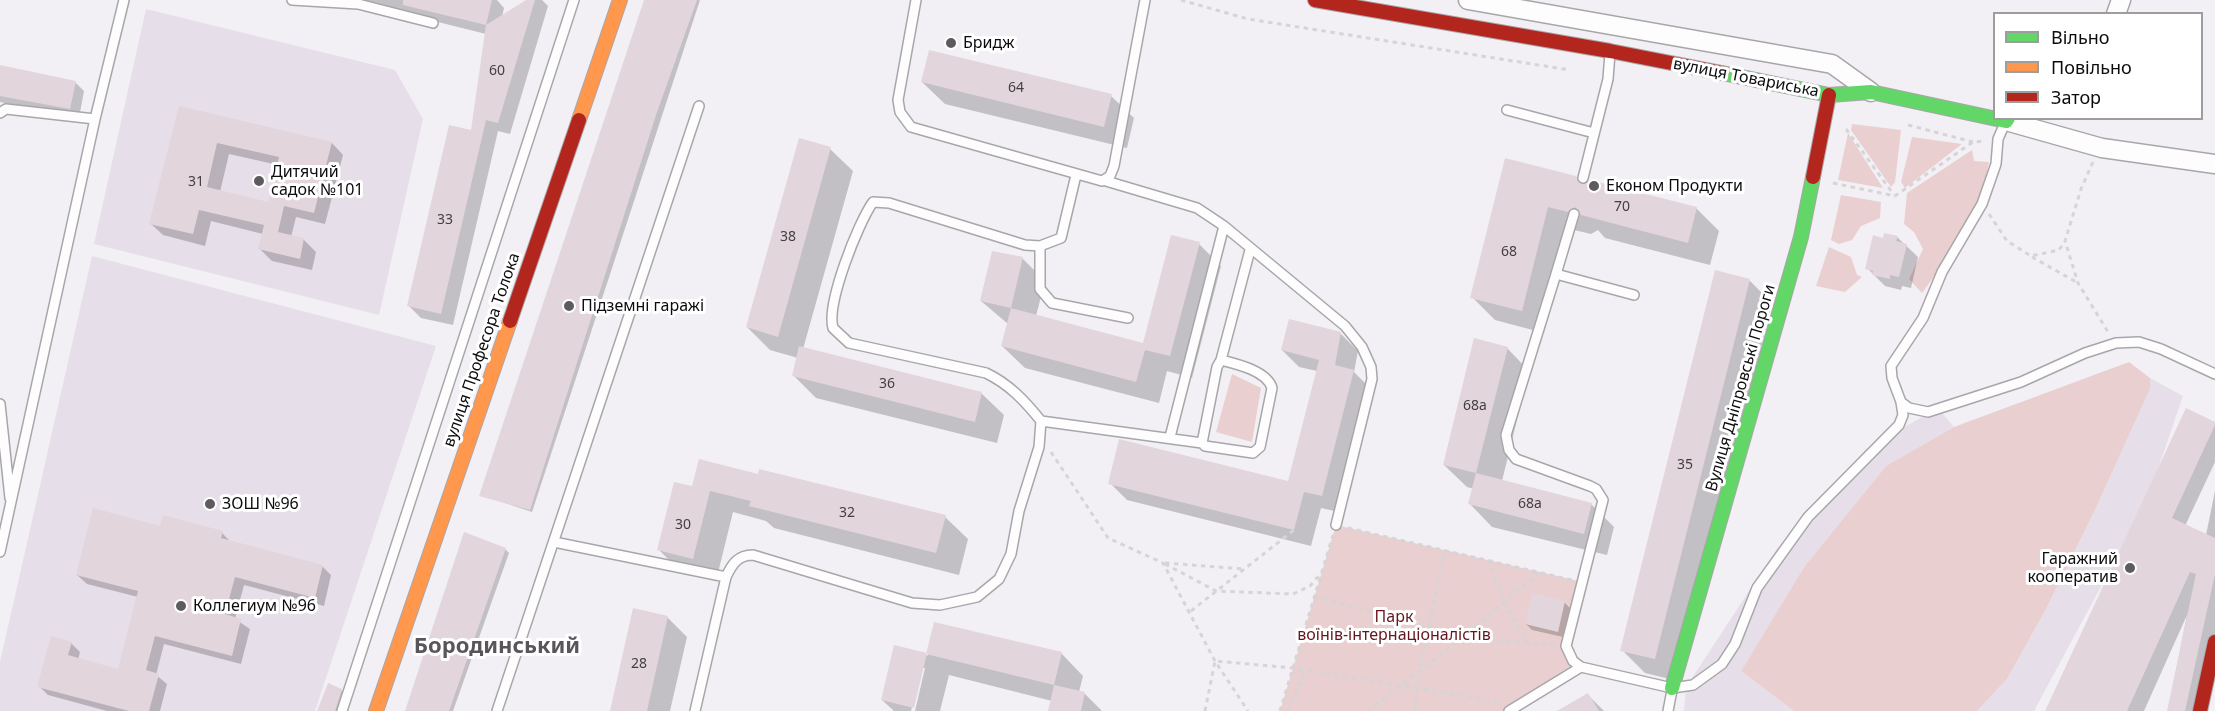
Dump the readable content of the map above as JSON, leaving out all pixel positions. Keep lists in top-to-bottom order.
{
  "streets": {
    "street": ["вулиця Товариська", "вулиця Професора Толока", "Вулиця Дніпровські Пороги"]
  },
  "crossings": [
    ["вулиця Товариська", "Вулиця Дніпровські Пороги"]
  ],
  "districts": ["Бородинський"],
  "parks": ["Парк воїнів-інтернаціоналістів"],
  "places": [
    "Бридж",
    "Дитячий садок №101",
    "Економ Продукти",
    "Підземні гаражі",
    "ЗОШ №96",
    "Гаражний кооператив",
    "Коллегиум №96"
  ],
  "house_numbers": [
    "60",
    "64",
    "31",
    "70",
    "33",
    "38",
    "68",
    "36",
    "68а",
    "35",
    "68а",
    "32",
    "30",
    "28"
  ],
  "legend": ["Вільно", "Повільно", "Затор"]
}
